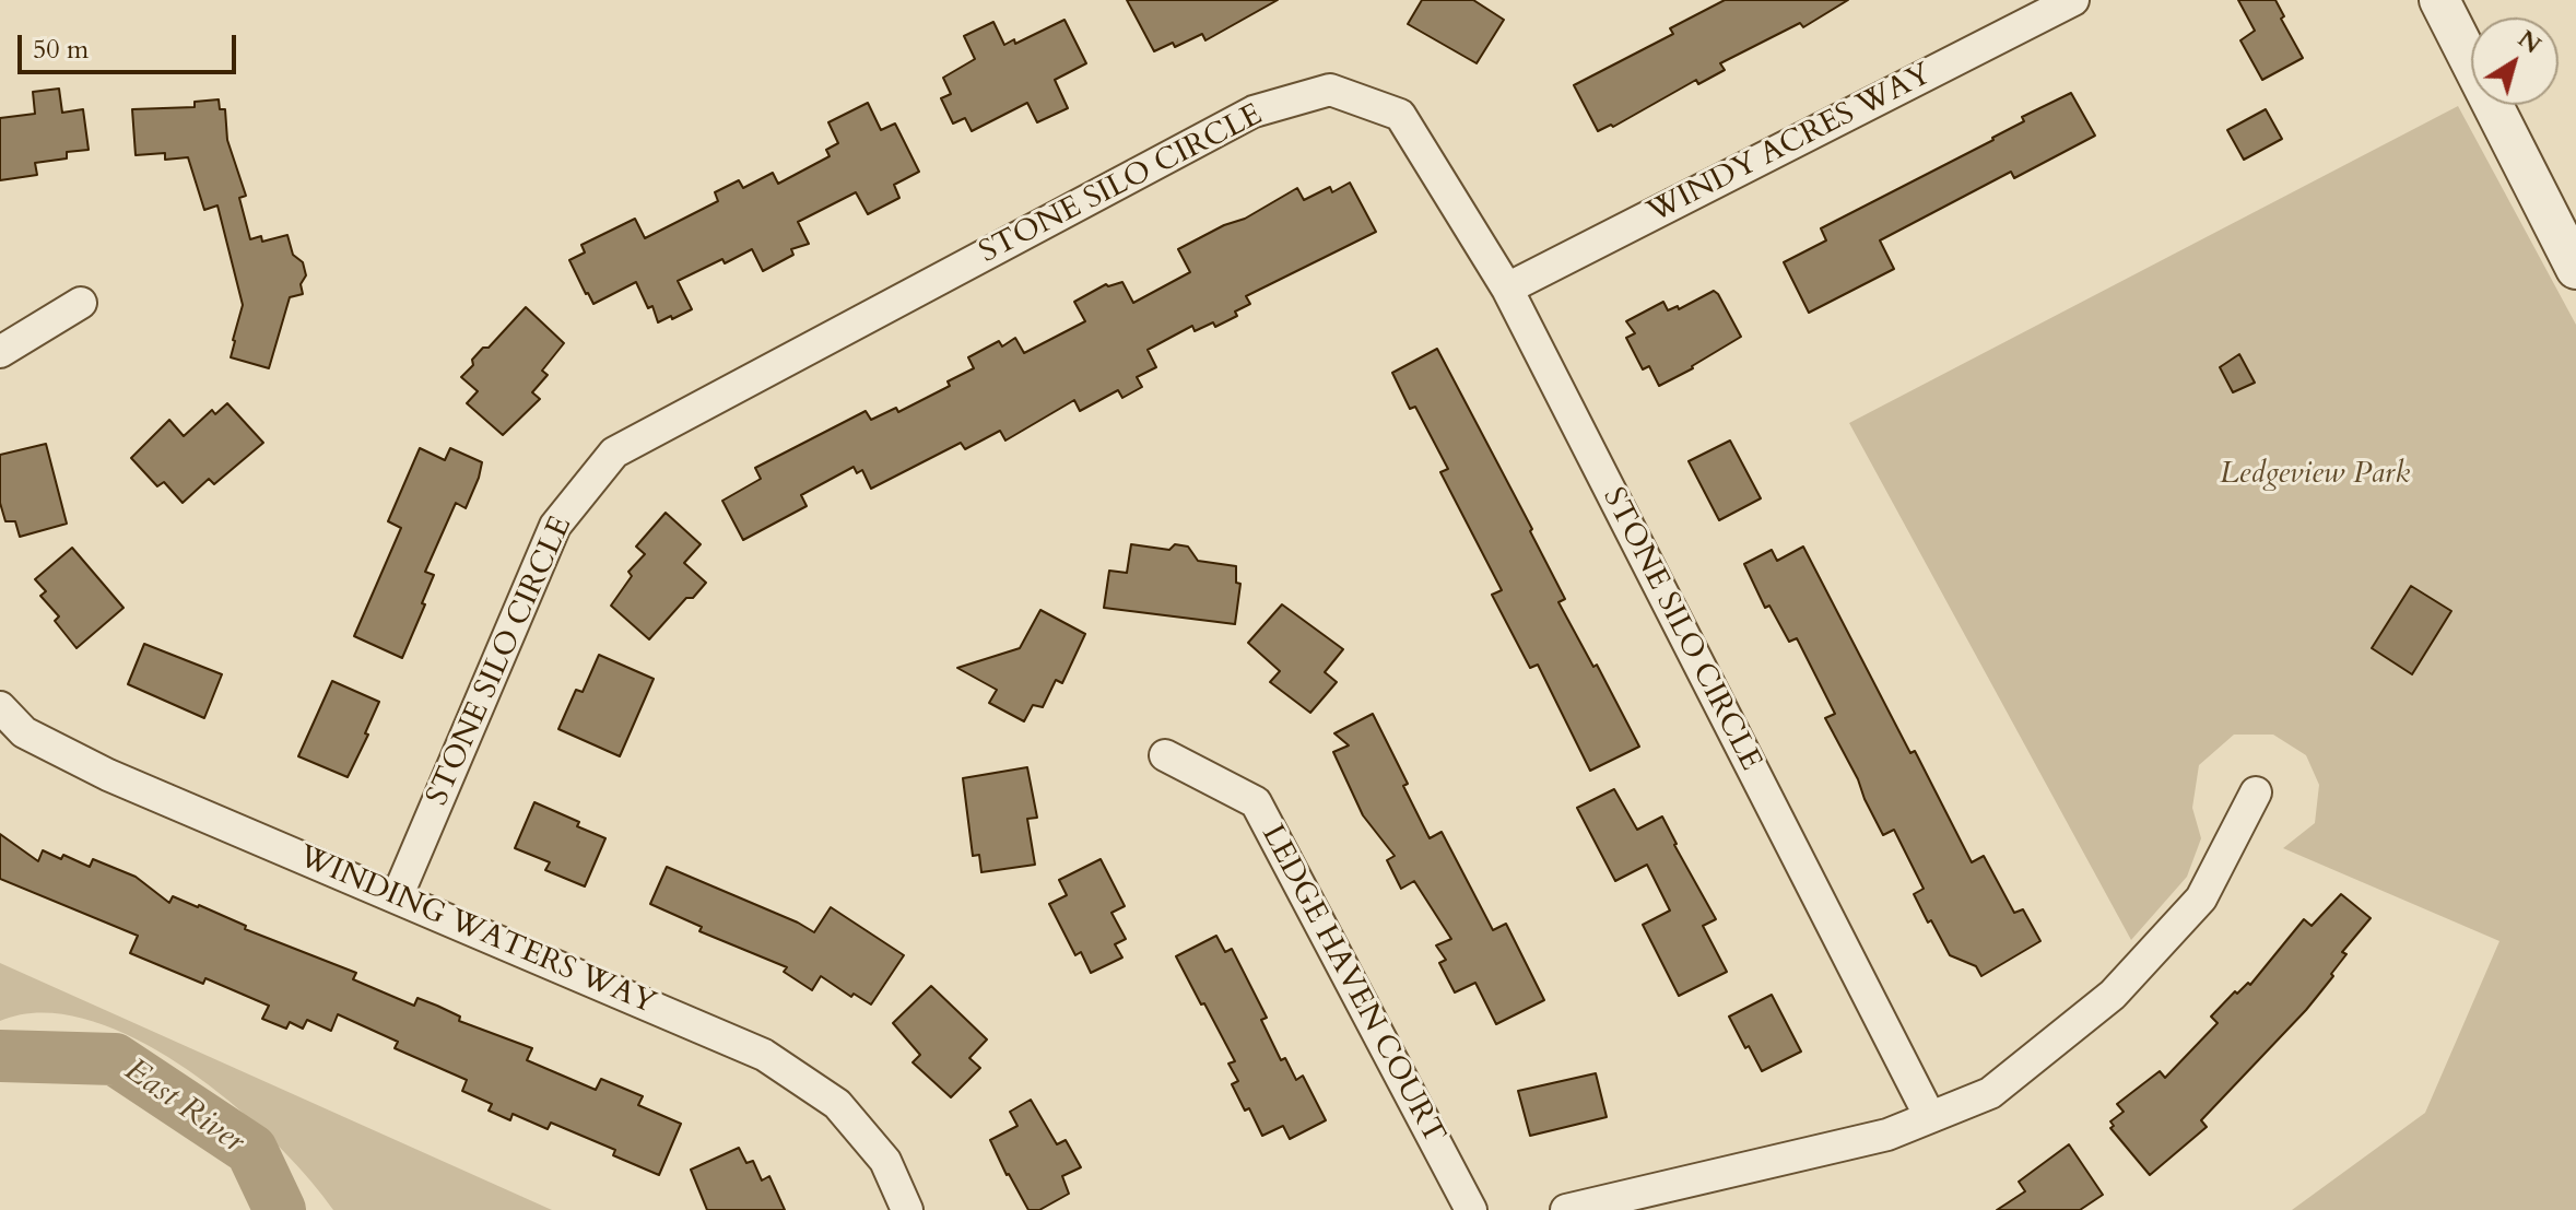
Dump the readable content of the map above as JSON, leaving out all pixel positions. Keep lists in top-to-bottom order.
{
  "streets": {
    "street": [
      "WINDY ACRES WAY",
      "STONE SILO CIRCLE",
      "WINDING WATERS WAY",
      "LEDGE HAVEN COURT"
    ]
  },
  "crossings": [
    ["WINDY ACRES WAY", "STONE SILO CIRCLE"],
    ["STONE SILO CIRCLE", "WINDING WATERS WAY"]
  ],
  "water": ["East River"],
  "parks": ["Ledgeview Park"],
  "scale_bar": "50 m",
  "north": "top right"
}
